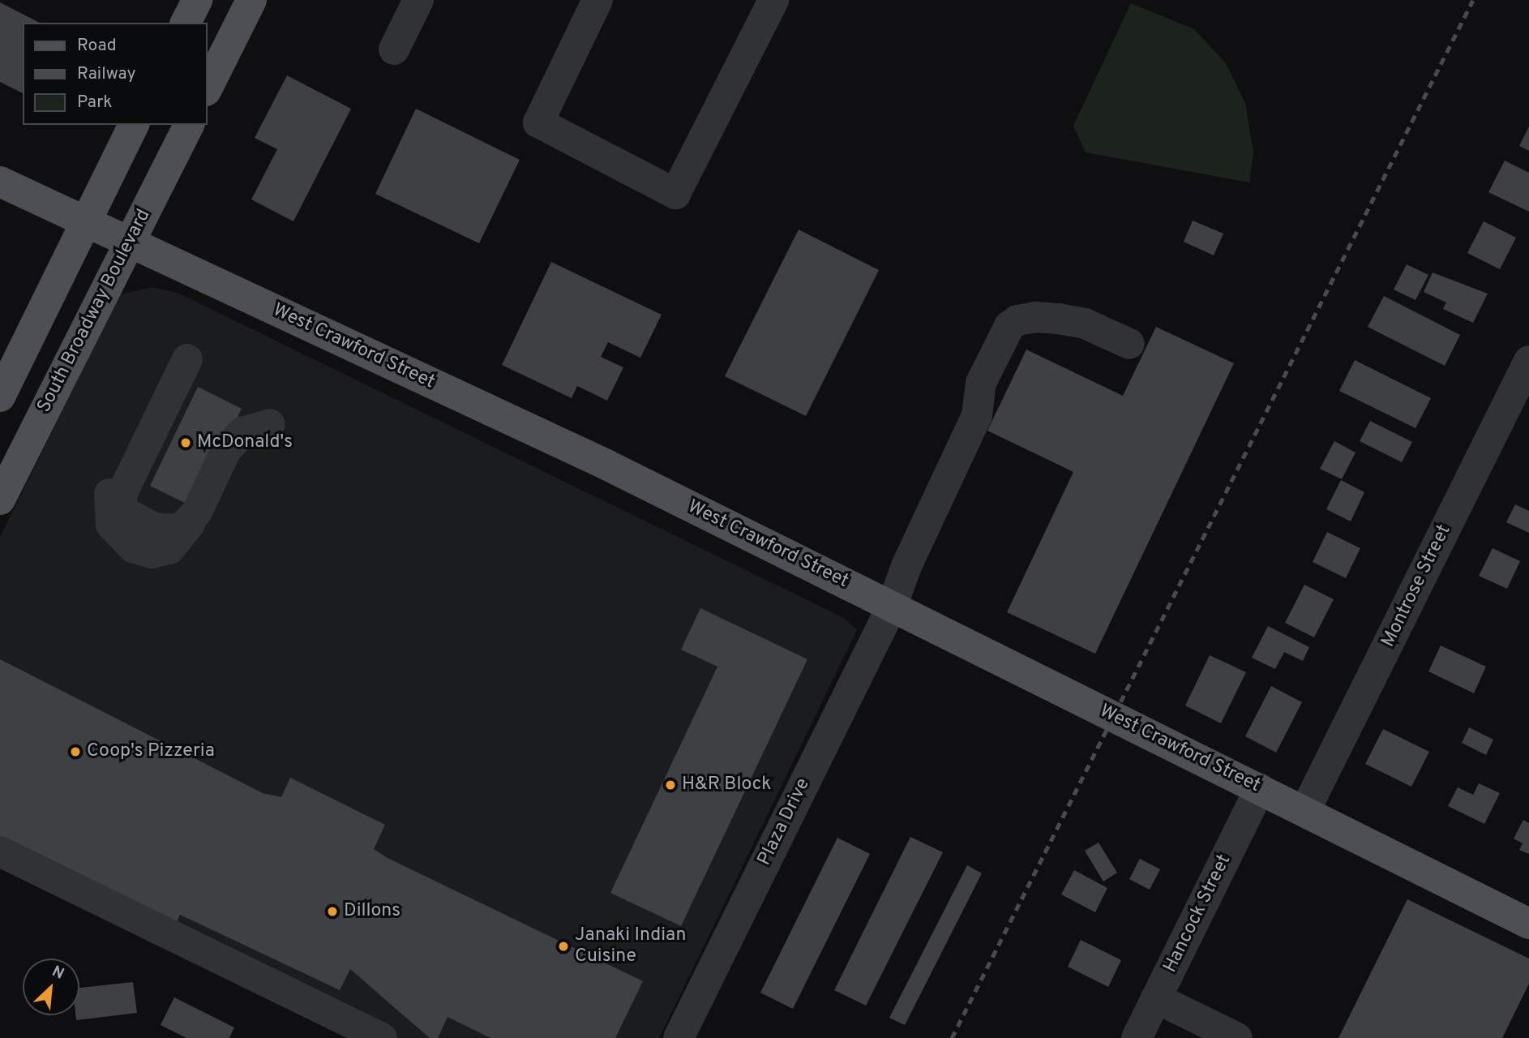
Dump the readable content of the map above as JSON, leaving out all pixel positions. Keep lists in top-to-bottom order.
{
  "streets": {
    "main road": ["South Broadway Boulevard", "West Crawford Street"],
    "street": ["Montrose Street", "Plaza Drive", "Hancock Street"]
  },
  "crossings": [
    ["South Broadway Boulevard", "West Crawford Street"],
    ["West Crawford Street", "Montrose Street"],
    ["West Crawford Street", "Plaza Drive"],
    ["West Crawford Street", "Hancock Street"]
  ],
  "places": [
    "McDonald's",
    "Coop's Pizzeria",
    "H&R Block",
    "Dillons",
    "Janaki Indian Cuisine"
  ],
  "legend": ["Road", "Railway", "Park"],
  "north": "top right"
}
